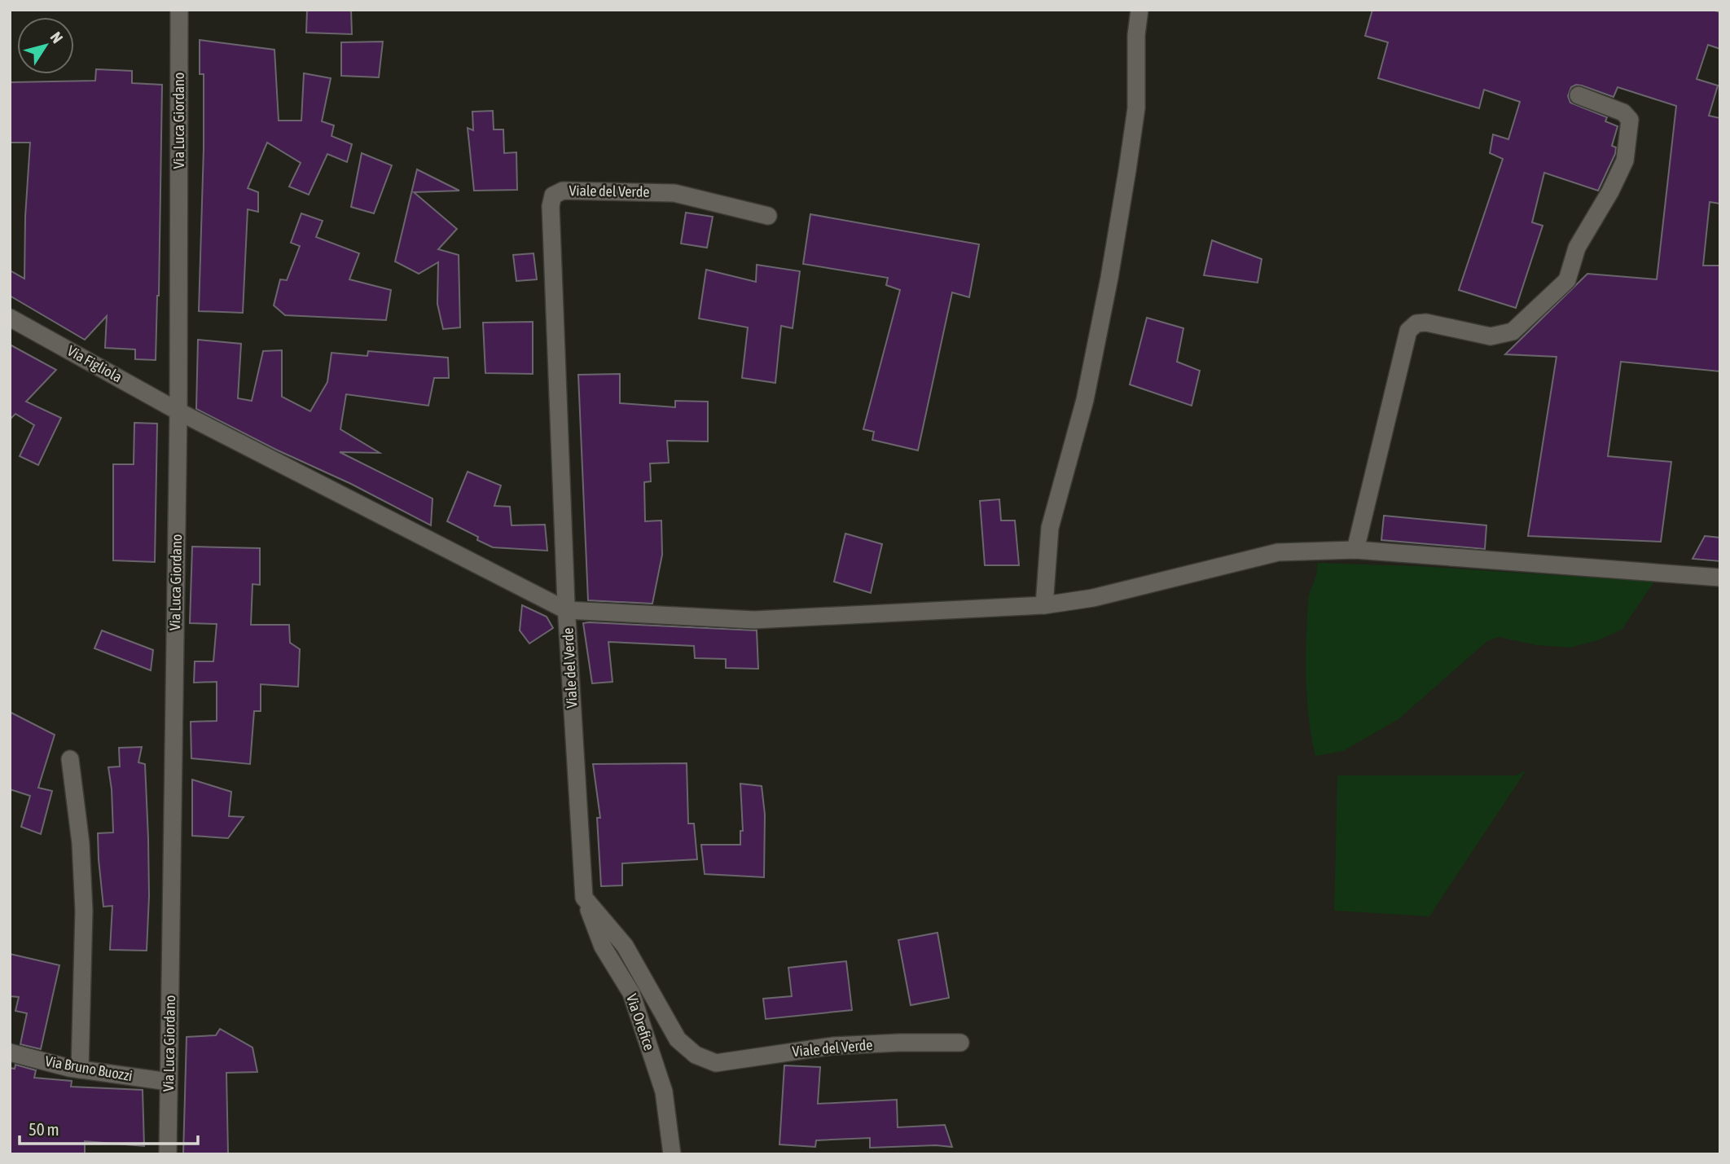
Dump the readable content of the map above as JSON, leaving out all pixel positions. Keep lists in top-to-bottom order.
{
  "streets": {
    "street": [
      "Via Luca Giordano",
      "Viale del Verde",
      "Via Figliola",
      "Via Orefice",
      "Via Bruno Buozzi"
    ]
  },
  "crossings": [
    ["Via Luca Giordano", "Via Figliola"],
    ["Via Luca Giordano", "Via Bruno Buozzi"],
    ["Viale del Verde", "Via Figliola"],
    ["Viale del Verde", "Via Orefice"]
  ],
  "scale_bar": "50 m",
  "north": "top right"
}
